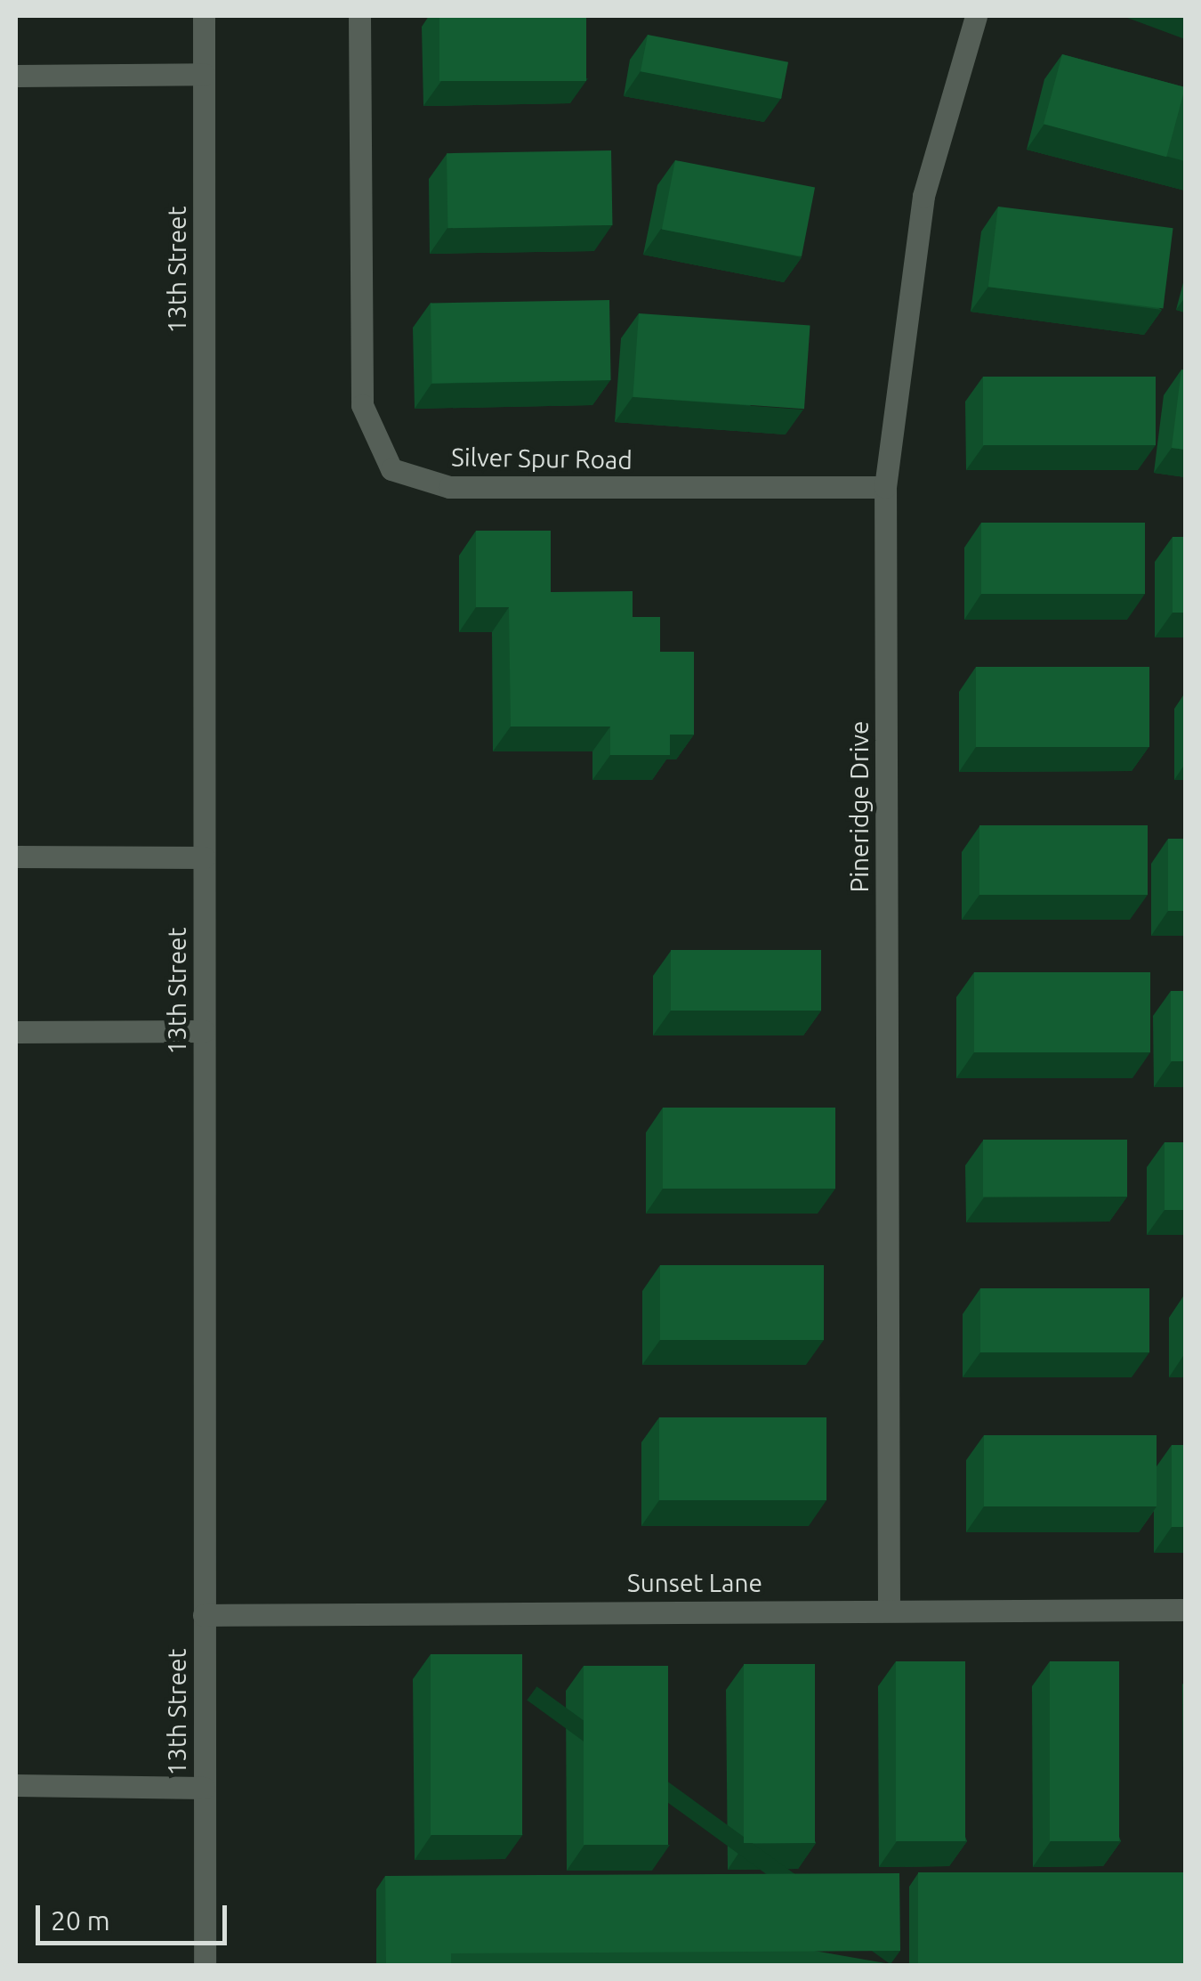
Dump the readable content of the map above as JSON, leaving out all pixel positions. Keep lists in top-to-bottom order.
{
  "streets": {
    "street": [
      "13th Street",
      "Silver Spur Road",
      "Pineridge Drive",
      "Sunset Lane"
    ]
  },
  "crossings": [
    ["13th Street", "Sunset Lane"],
    ["Silver Spur Road", "Pineridge Drive"],
    ["Pineridge Drive", "Sunset Lane"]
  ],
  "scale_bar": "20 m"
}
